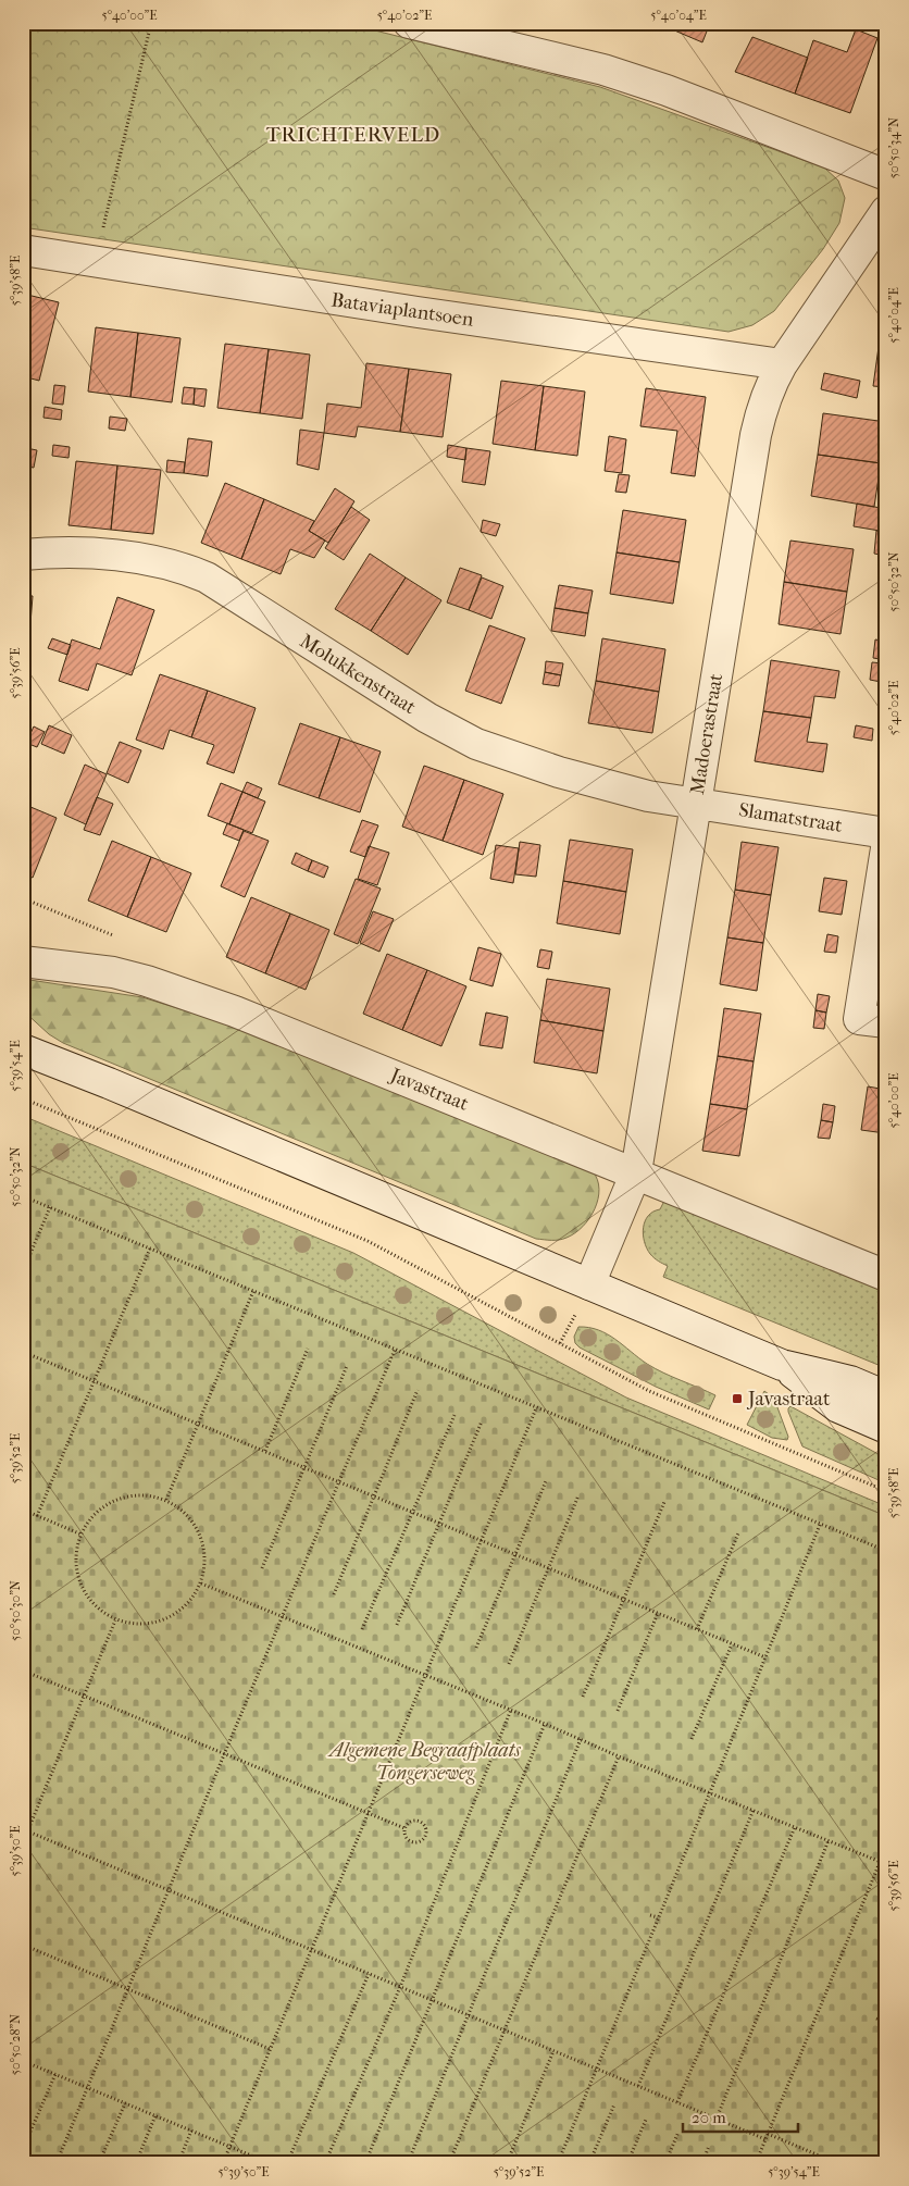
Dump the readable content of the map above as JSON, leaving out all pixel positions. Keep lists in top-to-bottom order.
{
  "streets": {
    "street": [
      "Bataviaplantsoen",
      "Molukkenstraat",
      "Madoerastraat",
      "Slamatstraat",
      "Javastraat"
    ]
  },
  "crossings": [
    ["Bataviaplantsoen", "Madoerastraat"],
    ["Molukkenstraat", "Madoerastraat"],
    ["Molukkenstraat", "Slamatstraat"],
    ["Madoerastraat", "Slamatstraat"],
    ["Madoerastraat", "Javastraat"]
  ],
  "districts": ["TRICHTERVELD"],
  "parks": ["Algemene Begraafplaats Tongerseweg"],
  "places": {
    "transit": ["Javastraat"]
  },
  "scale_bar": "20 m",
  "coordinates": [
    "5°40'00\"E",
    "5°40'02\"E",
    "5°40'04\"E",
    "50°50'34\"N",
    "5°39'58\"E",
    "50°50'32\"N",
    "5°39'56\"E",
    "5°39'54\"E",
    "5°39'52\"E",
    "50°50'30\"N",
    "5°39'50\"E",
    "50°50'28\"N"
  ]
}
